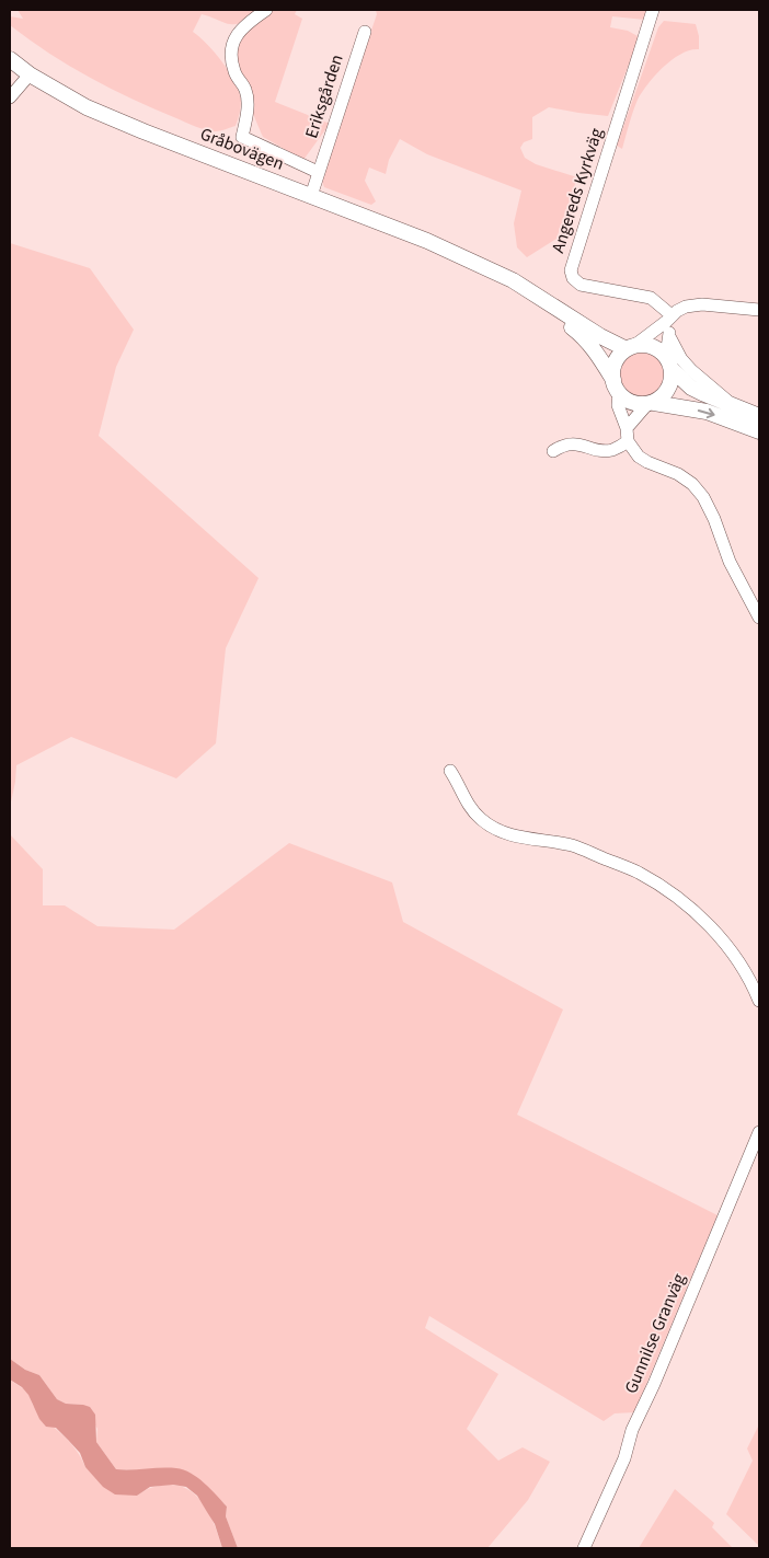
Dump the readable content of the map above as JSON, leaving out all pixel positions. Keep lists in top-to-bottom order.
{
  "streets": {
    "main road": ["Gråbovägen"],
    "street": ["Eriksgården", "Angereds Kyrkväg", "Gunnilse Granväg"]
  },
  "crossings": [
    ["Eriksgården", "Gråbovägen"]
  ]
}
